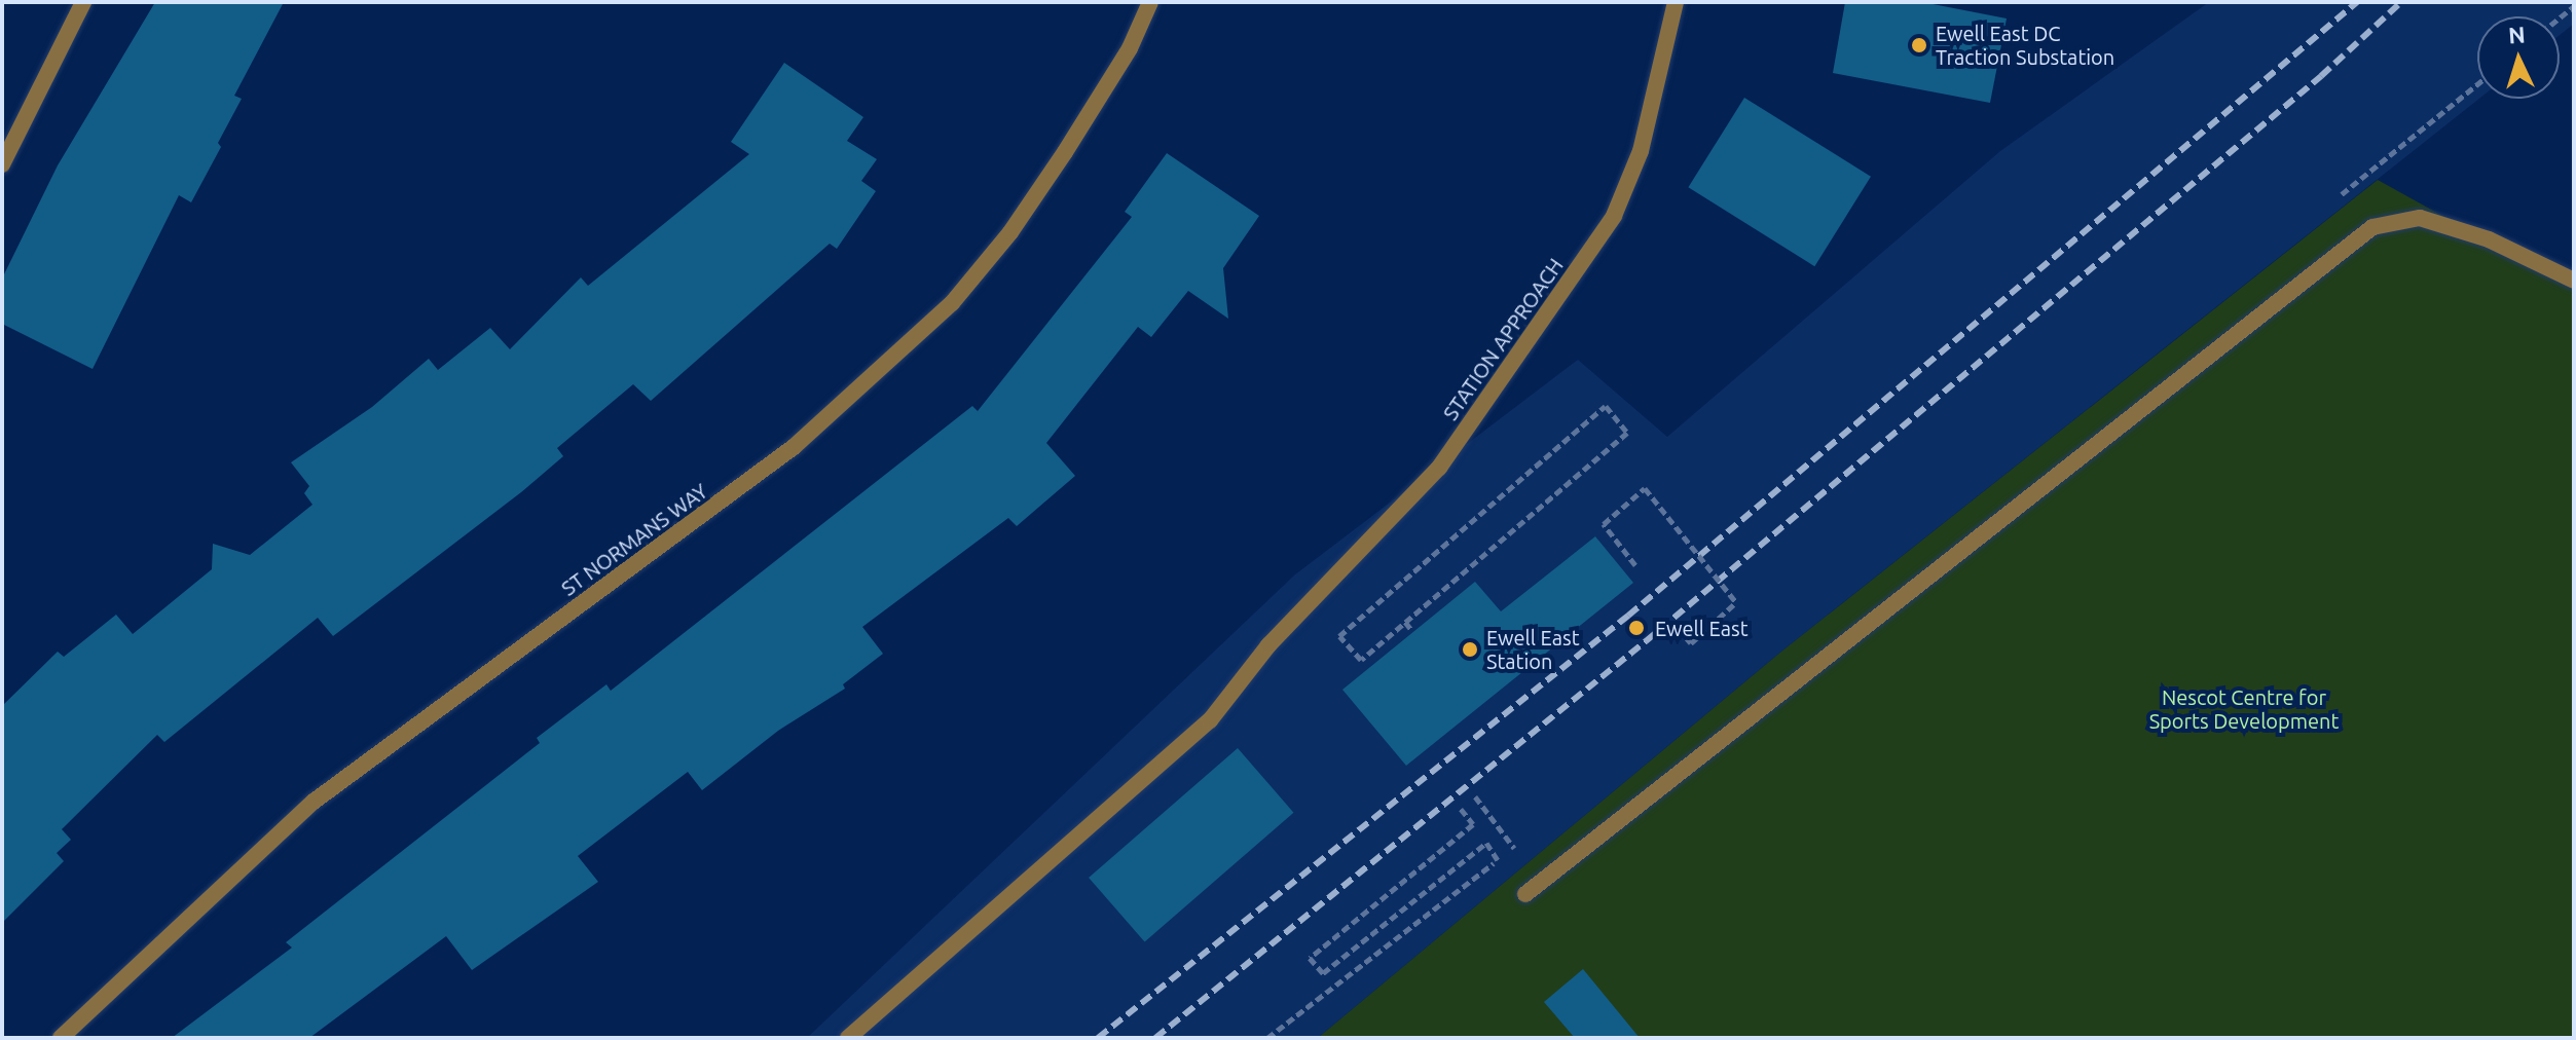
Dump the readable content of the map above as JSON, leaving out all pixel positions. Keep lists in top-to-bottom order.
{
  "streets": {
    "street": ["STATION APPROACH", "ST NORMANS WAY"]
  },
  "parks": ["Nescot Centre for Sports Development"],
  "places": ["Ewell East DC Traction Substation", "Ewell East", "Ewell East Station"],
  "north": "top"
}
